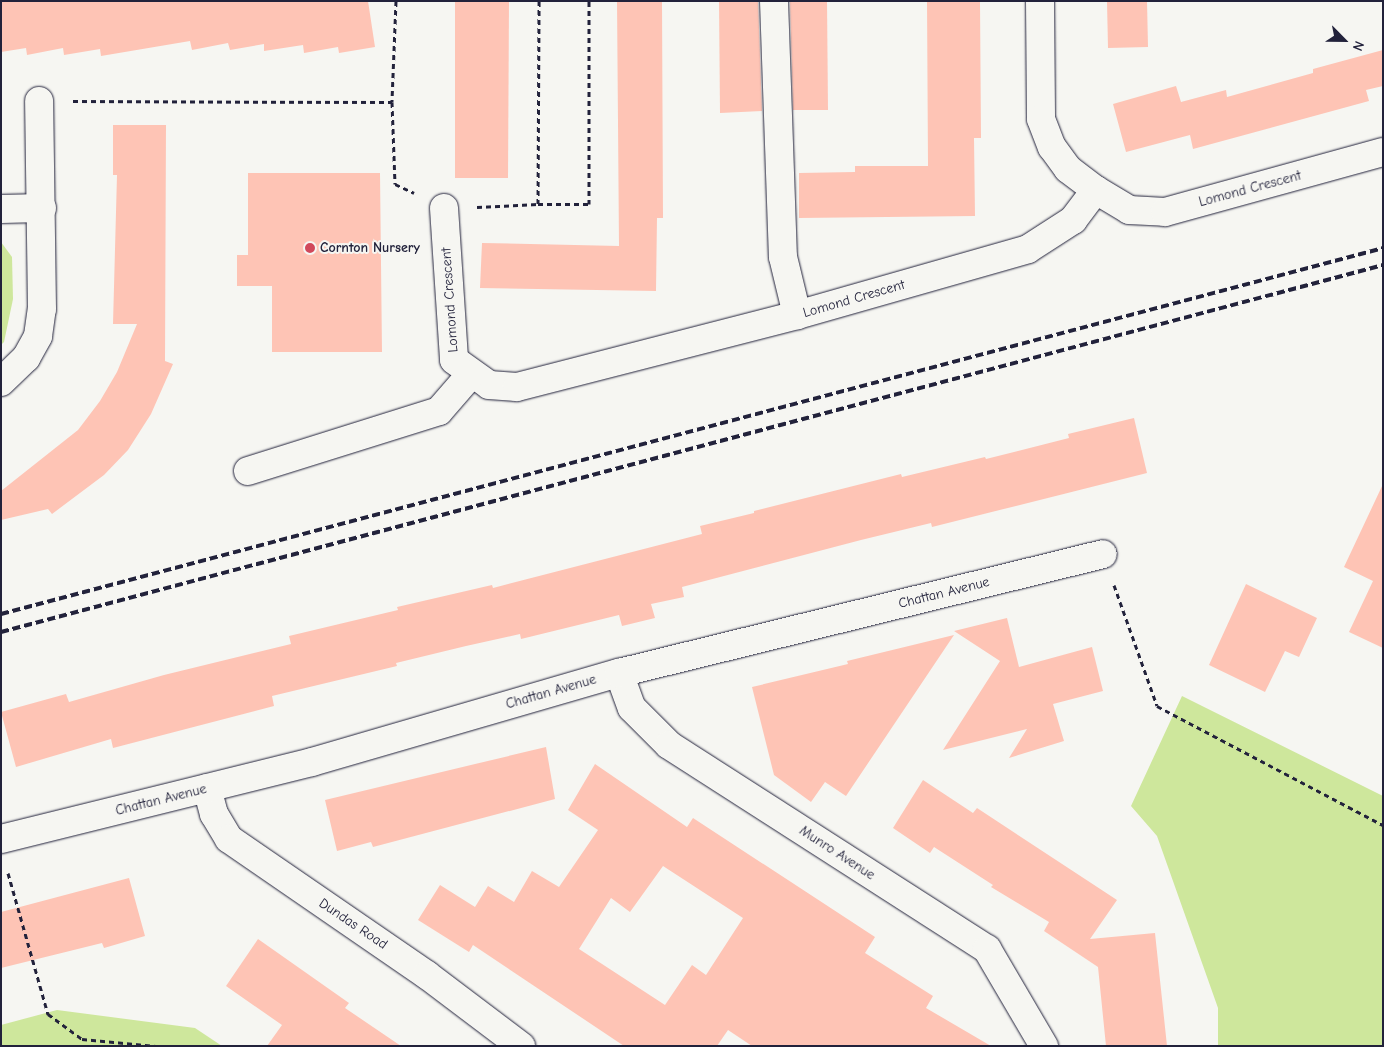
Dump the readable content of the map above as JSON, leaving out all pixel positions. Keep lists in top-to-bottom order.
{
  "streets": {
    "street": [
      "Lomond Crescent",
      "Chattan Avenue",
      "Munro Avenue",
      "Dundas Road"
    ]
  },
  "crossings": [
    ["Chattan Avenue", "Munro Avenue"],
    ["Chattan Avenue", "Dundas Road"]
  ],
  "places": ["Cornton Nursery"],
  "north": "bottom right"
}
